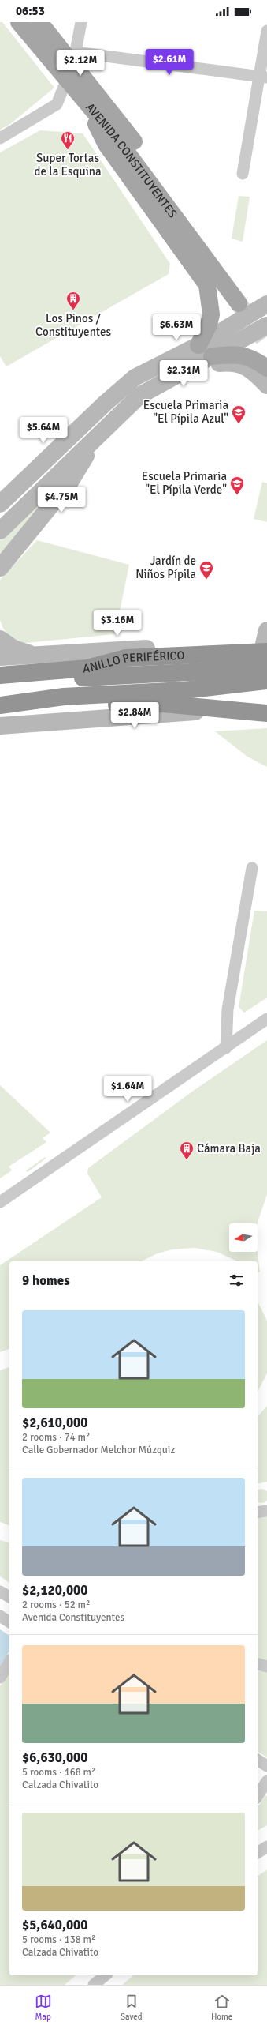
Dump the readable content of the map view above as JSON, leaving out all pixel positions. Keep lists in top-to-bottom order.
{
  "streets": {
    "highway": ["ANILLO PERIFÉRICO"],
    "main road": ["AVENIDA CONSTITUYENTES"]
  },
  "places": {
    "restaurant": ["Super Tortas de la Esquina"],
    "building": ["Los Pinos / Constituyentes", "Cámara Baja"],
    "school or university": ["Escuela Primaria \"El Pípila Azul\"", "Escuela Primaria \"El Pípila Verde\"", "Jardín de Niños Pípila"]
  },
  "north": "left",
  "page": {
    "status": "06:53",
    "price": [
      "$2.61M",
      "$2.12M",
      "$6.63M",
      "$2.31M",
      "$5.64M",
      "$4.75M",
      "$3.16M",
      "$2.84M",
      "$1.64M"
    ],
    "heading": "9 homes",
    "list": [
      {
        "name": "$2,610,000",
        "note": "2 rooms · 74 m² · Calle Gobernador Melchor Múzquiz"
      },
      {
        "name": "$2,120,000",
        "note": "2 rooms · 52 m² · Avenida Constituyentes"
      },
      {
        "name": "$6,630,000",
        "note": "5 rooms · 168 m² · Calzada Chivatito"
      },
      {
        "name": "$5,640,000",
        "note": "5 rooms · 138 m² · Calzada Chivatito"
      }
    ],
    "tabs": ["Map", "Saved", "Home"]
  }
}
